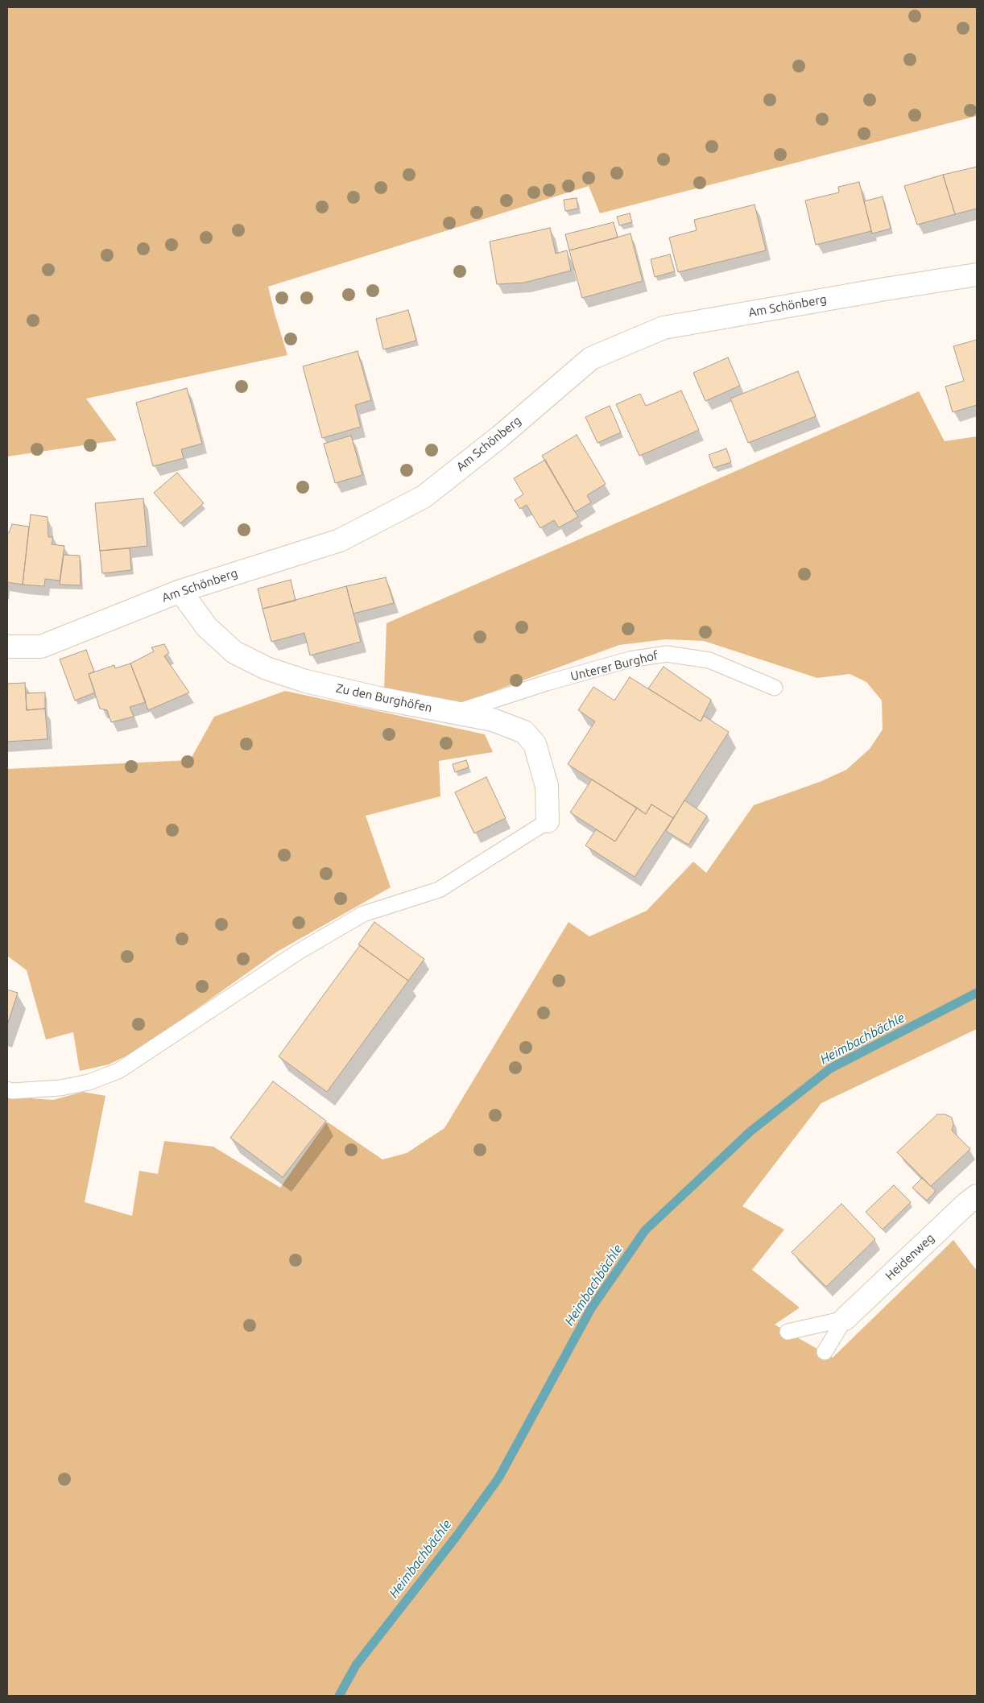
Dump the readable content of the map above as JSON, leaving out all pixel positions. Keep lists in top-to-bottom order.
{
  "streets": {
    "street": ["Am Schönberg", "Zu den Burghöfen", "Heidenweg"],
    "lane": ["Unterer Burghof"]
  },
  "crossings": [
    ["Am Schönberg", "Zu den Burghöfen"],
    ["Unterer Burghof", "Zu den Burghöfen"]
  ],
  "water": ["Heimbachbächle"]
}
